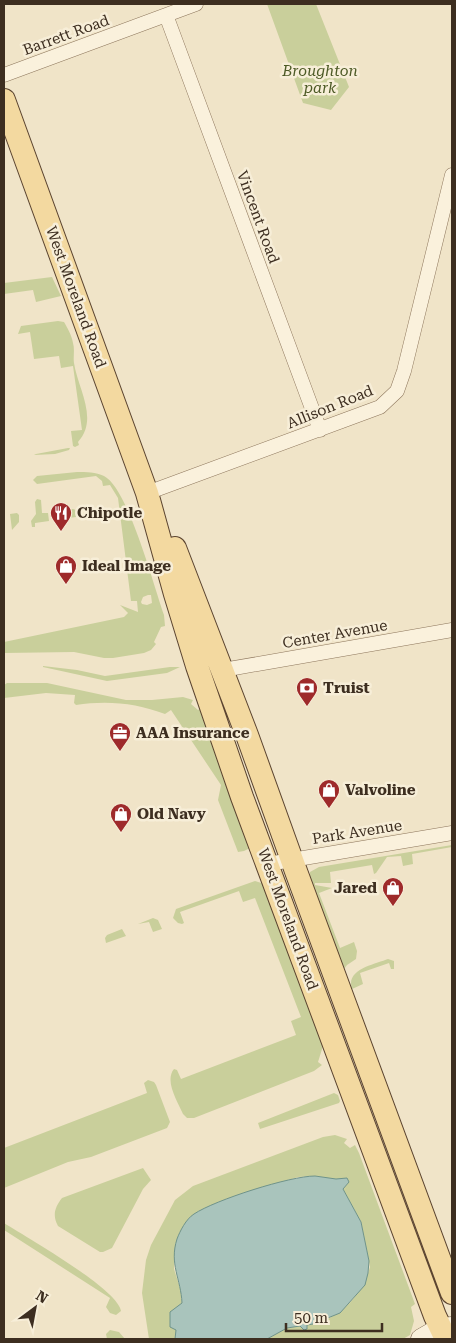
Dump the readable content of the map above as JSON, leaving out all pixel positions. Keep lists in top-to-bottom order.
{
  "streets": {
    "main road": ["West Moreland Road"],
    "street": [
      "Barrett Road",
      "Vincent Road",
      "Allison Road",
      "Center Avenue",
      "Park Avenue"
    ]
  },
  "crossings": [
    ["Barrett Road", "Vincent Road"],
    ["Vincent Road", "Allison Road"],
    ["West Moreland Road", "Allison Road"],
    ["West Moreland Road", "Center Avenue"],
    ["West Moreland Road", "Park Avenue"]
  ],
  "parks": ["Broughton park"],
  "places": {
    "restaurant": ["Chipotle"],
    "shop": [
      "Ideal Image",
      "Valvoline",
      "Old Navy",
      "Jared"
    ],
    "bank": ["Truist"],
    "office": ["AAA Insurance"]
  },
  "scale_bar": "50 m",
  "north": "top right"
}
